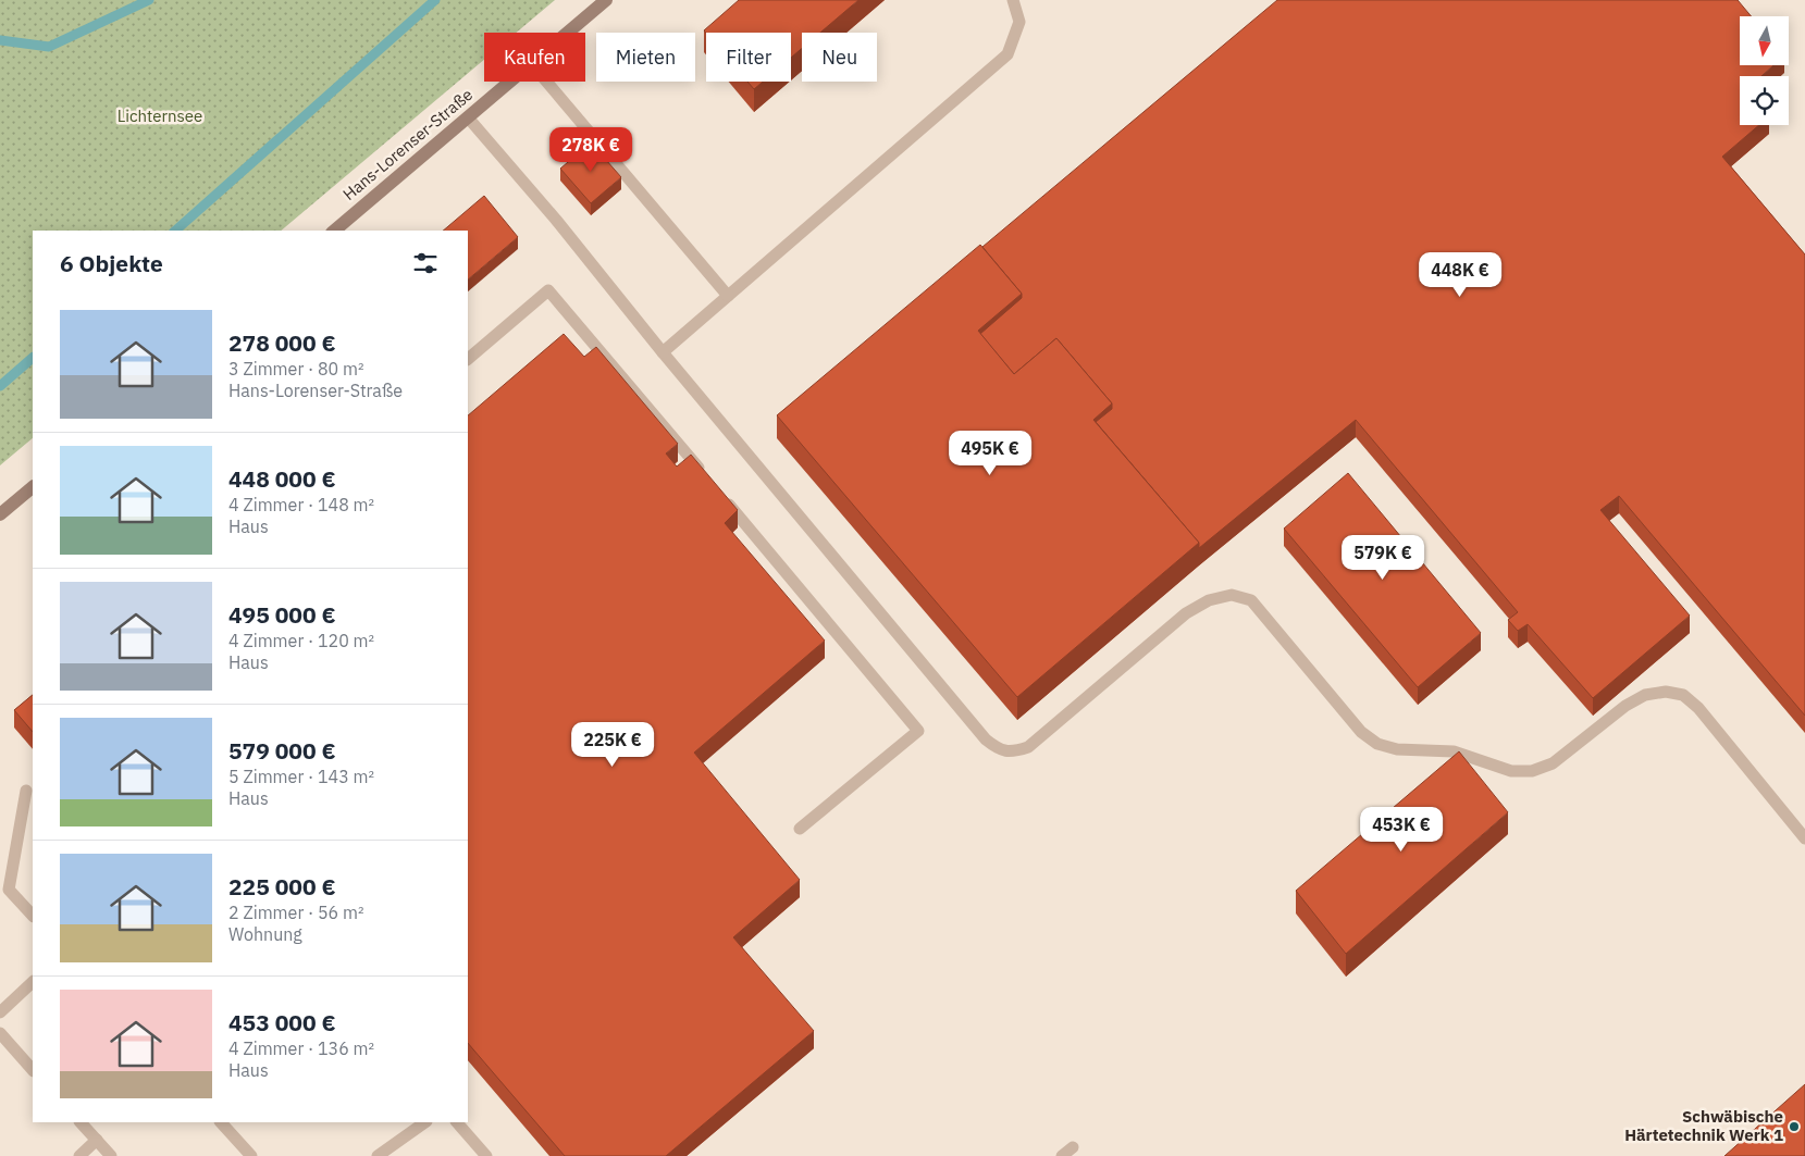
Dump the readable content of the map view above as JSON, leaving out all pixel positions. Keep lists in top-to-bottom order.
{
  "streets": {
    "street": ["Hans-Lorenser-Straße"]
  },
  "parks": ["Lichternsee"],
  "places": ["Schwäbische Härtetechnik Werk 1"],
  "north": "bottom",
  "page": {
    "chip": [
      "Kaufen",
      "Mieten",
      "Filter",
      "Neu"
    ],
    "price": [
      "278K €",
      "448K €",
      "495K €",
      "579K €",
      "225K €",
      "453K €"
    ],
    "heading": "6 Objekte",
    "list": [
      {
        "name": "278 000 €",
        "note": "3 Zimmer · 80 m² · Hans-Lorenser-Straße"
      },
      {
        "name": "448 000 €",
        "note": "4 Zimmer · 148 m² · Haus"
      },
      {
        "name": "495 000 €",
        "note": "4 Zimmer · 120 m² · Haus"
      },
      {
        "name": "579 000 €",
        "note": "5 Zimmer · 143 m² · Haus"
      },
      {
        "name": "225 000 €",
        "note": "2 Zimmer · 56 m² · Wohnung"
      },
      {
        "name": "453 000 €",
        "note": "4 Zimmer · 136 m² · Haus"
      }
    ]
  }
}
